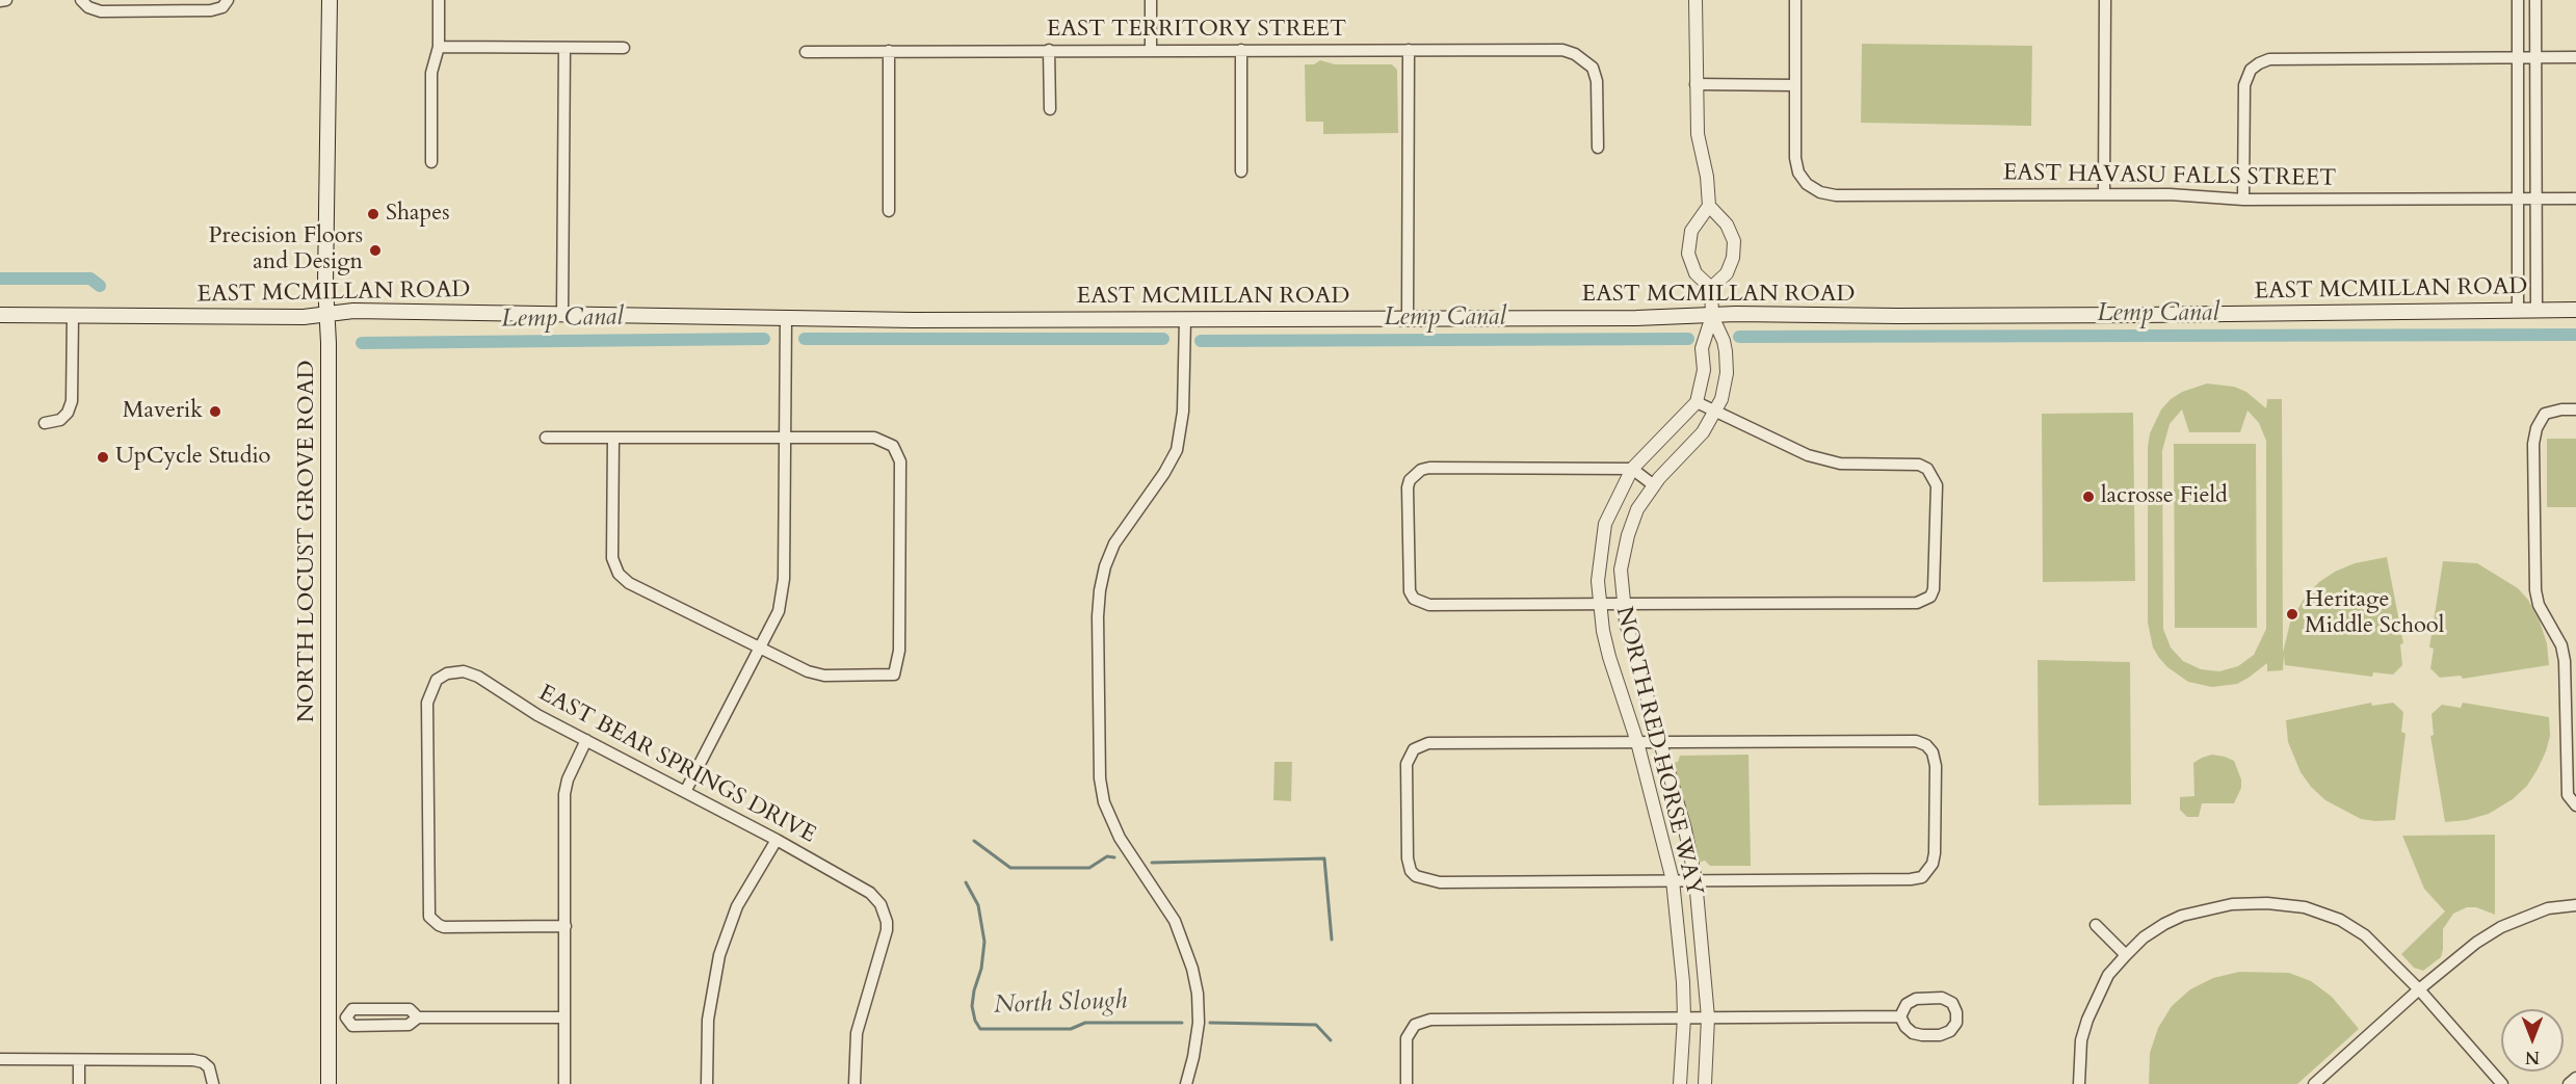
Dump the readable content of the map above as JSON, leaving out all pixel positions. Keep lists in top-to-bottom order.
{
  "streets": {
    "main road": ["EAST MCMILLAN ROAD", "NORTH LOCUST GROVE ROAD"],
    "street": [
      "EAST TERRITORY STREET",
      "EAST HAVASU FALLS STREET",
      "NORTH RED HORSE WAY",
      "EAST BEAR SPRINGS DRIVE"
    ]
  },
  "crossings": [
    ["EAST MCMILLAN ROAD", "NORTH LOCUST GROVE ROAD"],
    ["EAST MCMILLAN ROAD", "NORTH RED HORSE WAY"]
  ],
  "water": ["Lemp Canal", "North Slough"],
  "places": [
    "Shapes",
    "Precision Floors and Design",
    "Maverik",
    "UpCycle Studio",
    "lacrosse Field",
    "Heritage Middle School"
  ],
  "north": "bottom"
}
